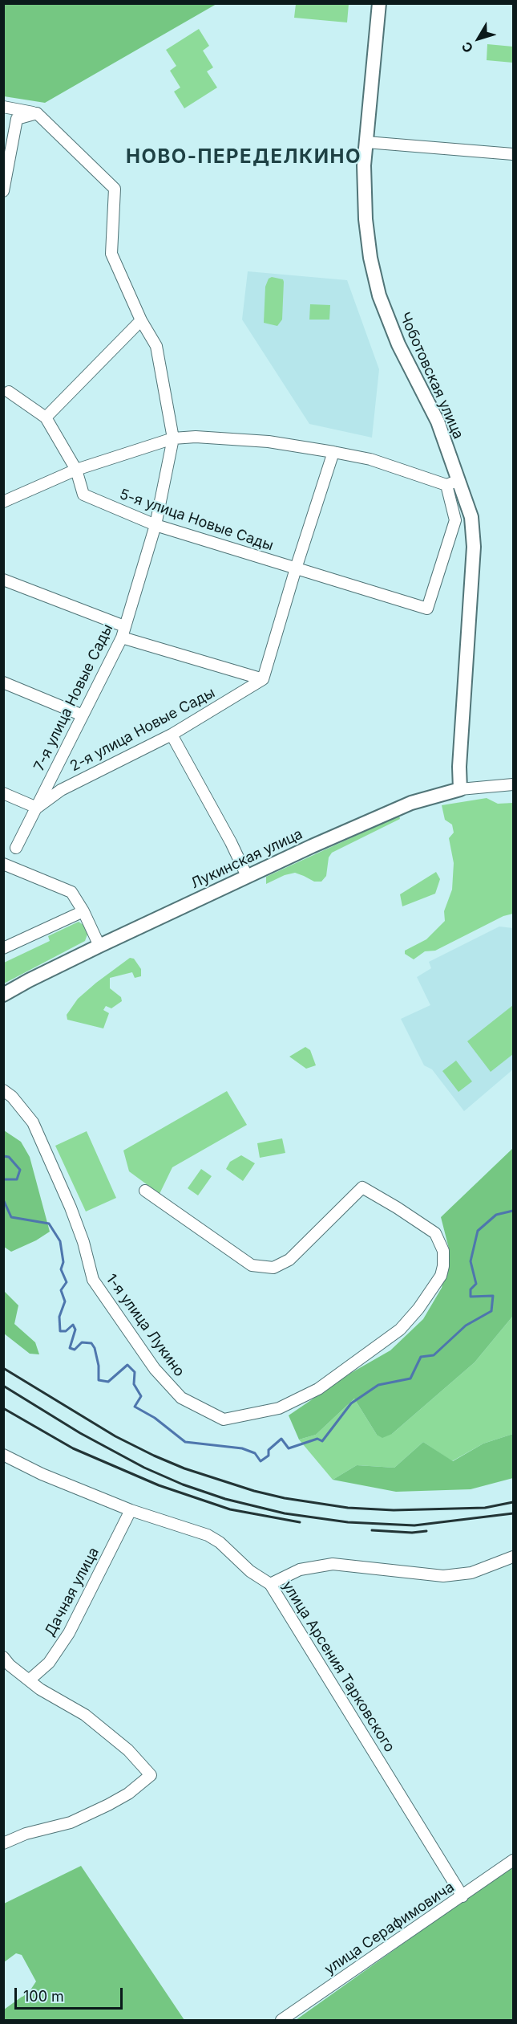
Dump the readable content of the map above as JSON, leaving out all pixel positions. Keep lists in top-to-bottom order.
{
  "streets": {
    "main road": ["Чоботовская улица", "Лукинская улица"],
    "street": [
      "5-я улица Новые Сады",
      "7-я улица Новые Сады",
      "2-я улица Новые Сады",
      "1-я улица Лукино",
      "Дачная улица",
      "улица Арсения Тарковского",
      "улица Серафимовича"
    ]
  },
  "crossings": [
    ["Чоботовская улица", "5-я улица Новые Сады"],
    ["Чоботовская улица", "Лукинская улица"],
    ["5-я улица Новые Сады", "7-я улица Новые Сады"],
    ["7-я улица Новые Сады", "2-я улица Новые Сады"],
    ["Дачная улица", "улица Арсения Тарковского"],
    ["улица Арсения Тарковского", "улица Серафимовича"]
  ],
  "districts": ["НОВО-ПЕРЕДЕЛКИНО"],
  "scale_bar": "100 m",
  "north": "bottom left"
}
